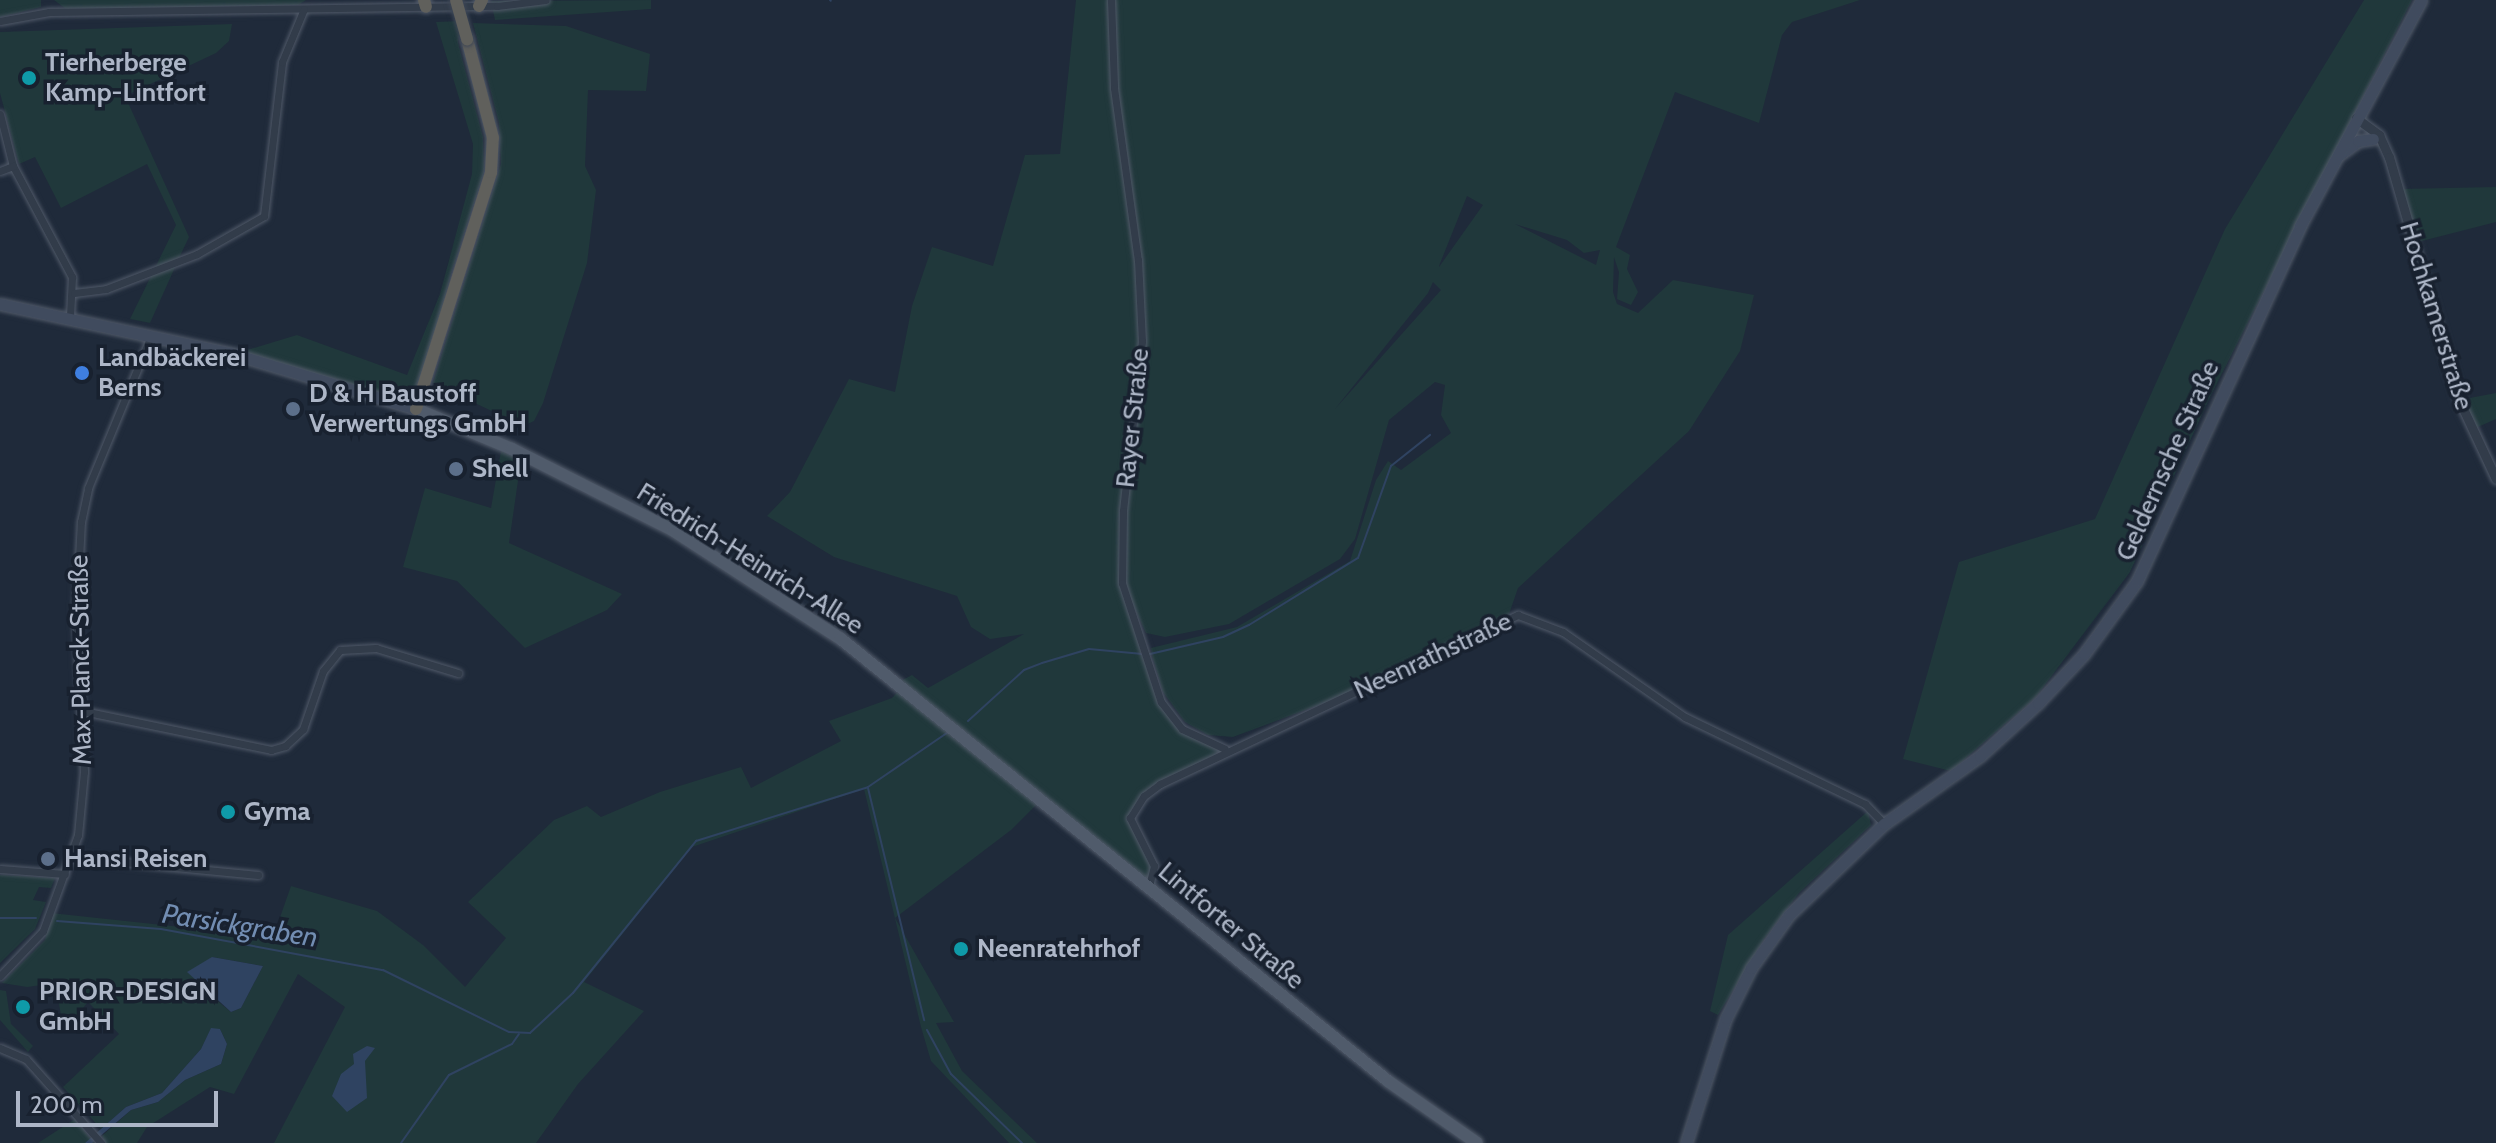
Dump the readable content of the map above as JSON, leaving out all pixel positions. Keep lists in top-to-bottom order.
{
  "streets": {
    "main road": ["Geldernsche Straße", "Friedrich-Heinrich-Allee", "Lintforter Straße"],
    "street": [
      "Hochkamerstraße",
      "Rayer Straße",
      "Neenrathstraße",
      "Max-Planck-Straße"
    ]
  },
  "crossings": [
    ["Hochkamerstraße", "Geldernsche Straße"],
    ["Rayer Straße", "Neenrathstraße"],
    ["Geldernsche Straße", "Neenrathstraße"],
    ["Friedrich-Heinrich-Allee", "Max-Planck-Straße"],
    ["Friedrich-Heinrich-Allee", "Lintforter Straße"],
    ["Neenrathstraße", "Lintforter Straße"]
  ],
  "water": ["Parsickgraben"],
  "places": [
    "Tierherberge Kamp-Lintfort",
    "Landbäckerei Berns",
    "D & H Baustoff Verwertungs GmbH",
    "Shell",
    "Gyma",
    "Hansi Reisen",
    "Neenratehrhof",
    "PRIOR-DESIGN GmbH"
  ],
  "scale_bar": "200 m"
}
